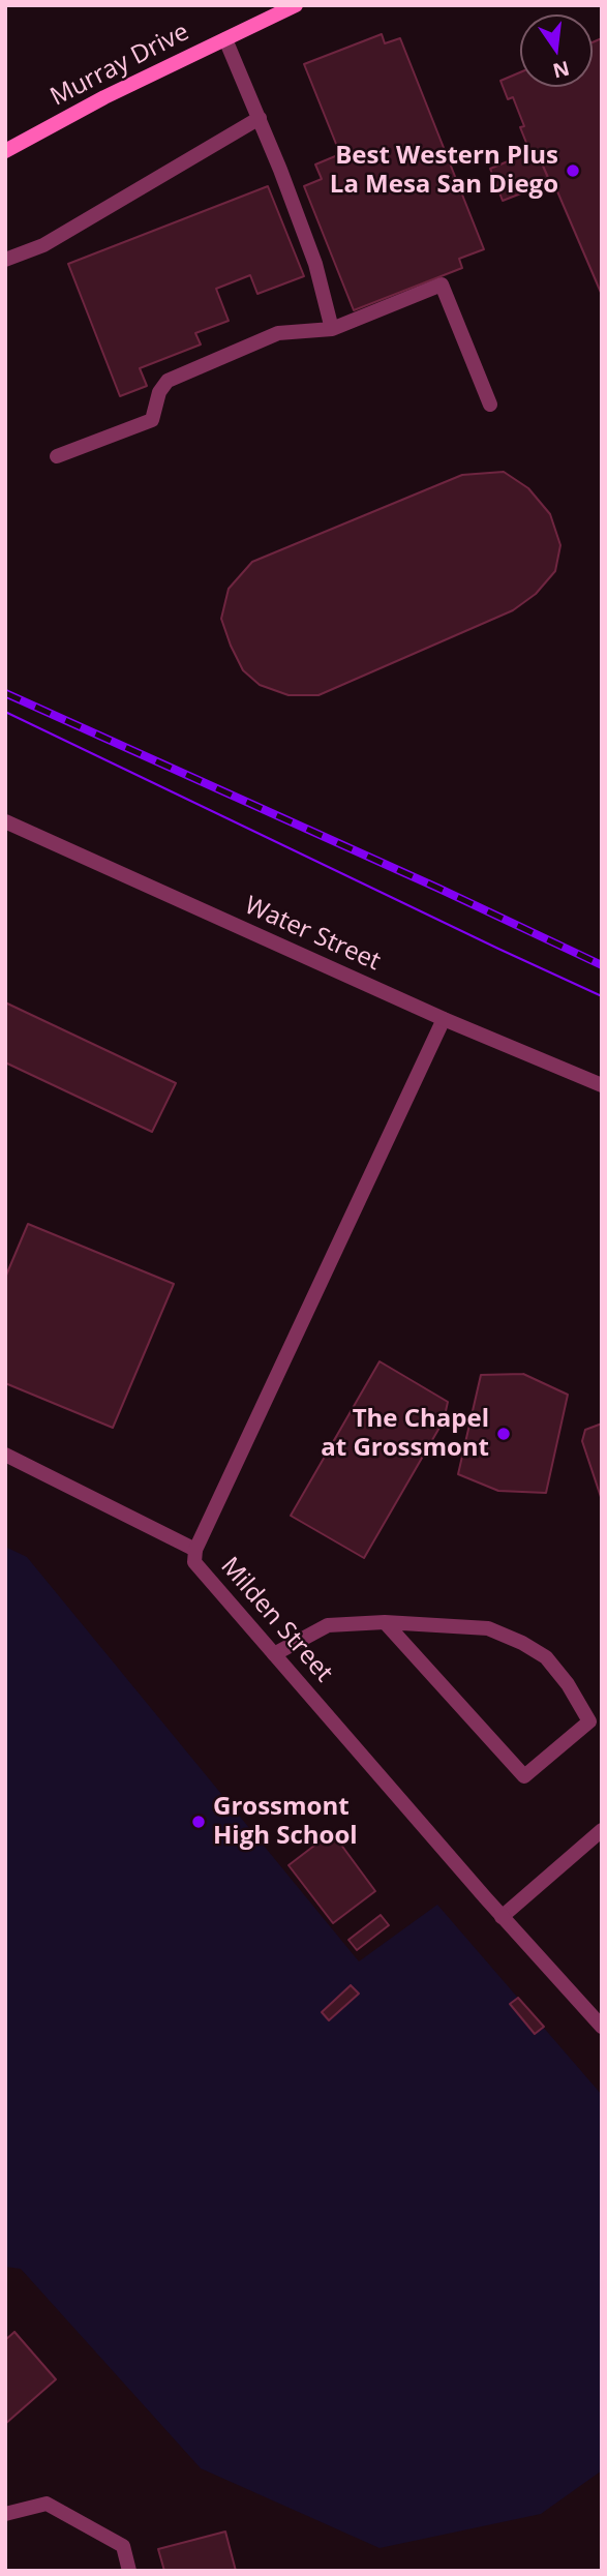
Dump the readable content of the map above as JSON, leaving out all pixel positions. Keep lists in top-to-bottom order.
{
  "streets": {
    "main road": ["Murray Drive"],
    "street": ["Water Street", "Milden Street"]
  },
  "crossings": [
    ["Water Street", "Milden Street"]
  ],
  "places": ["Best Western Plus La Mesa San Diego", "The Chapel at Grossmont", "Grossmont High School"],
  "north": "bottom"
}
